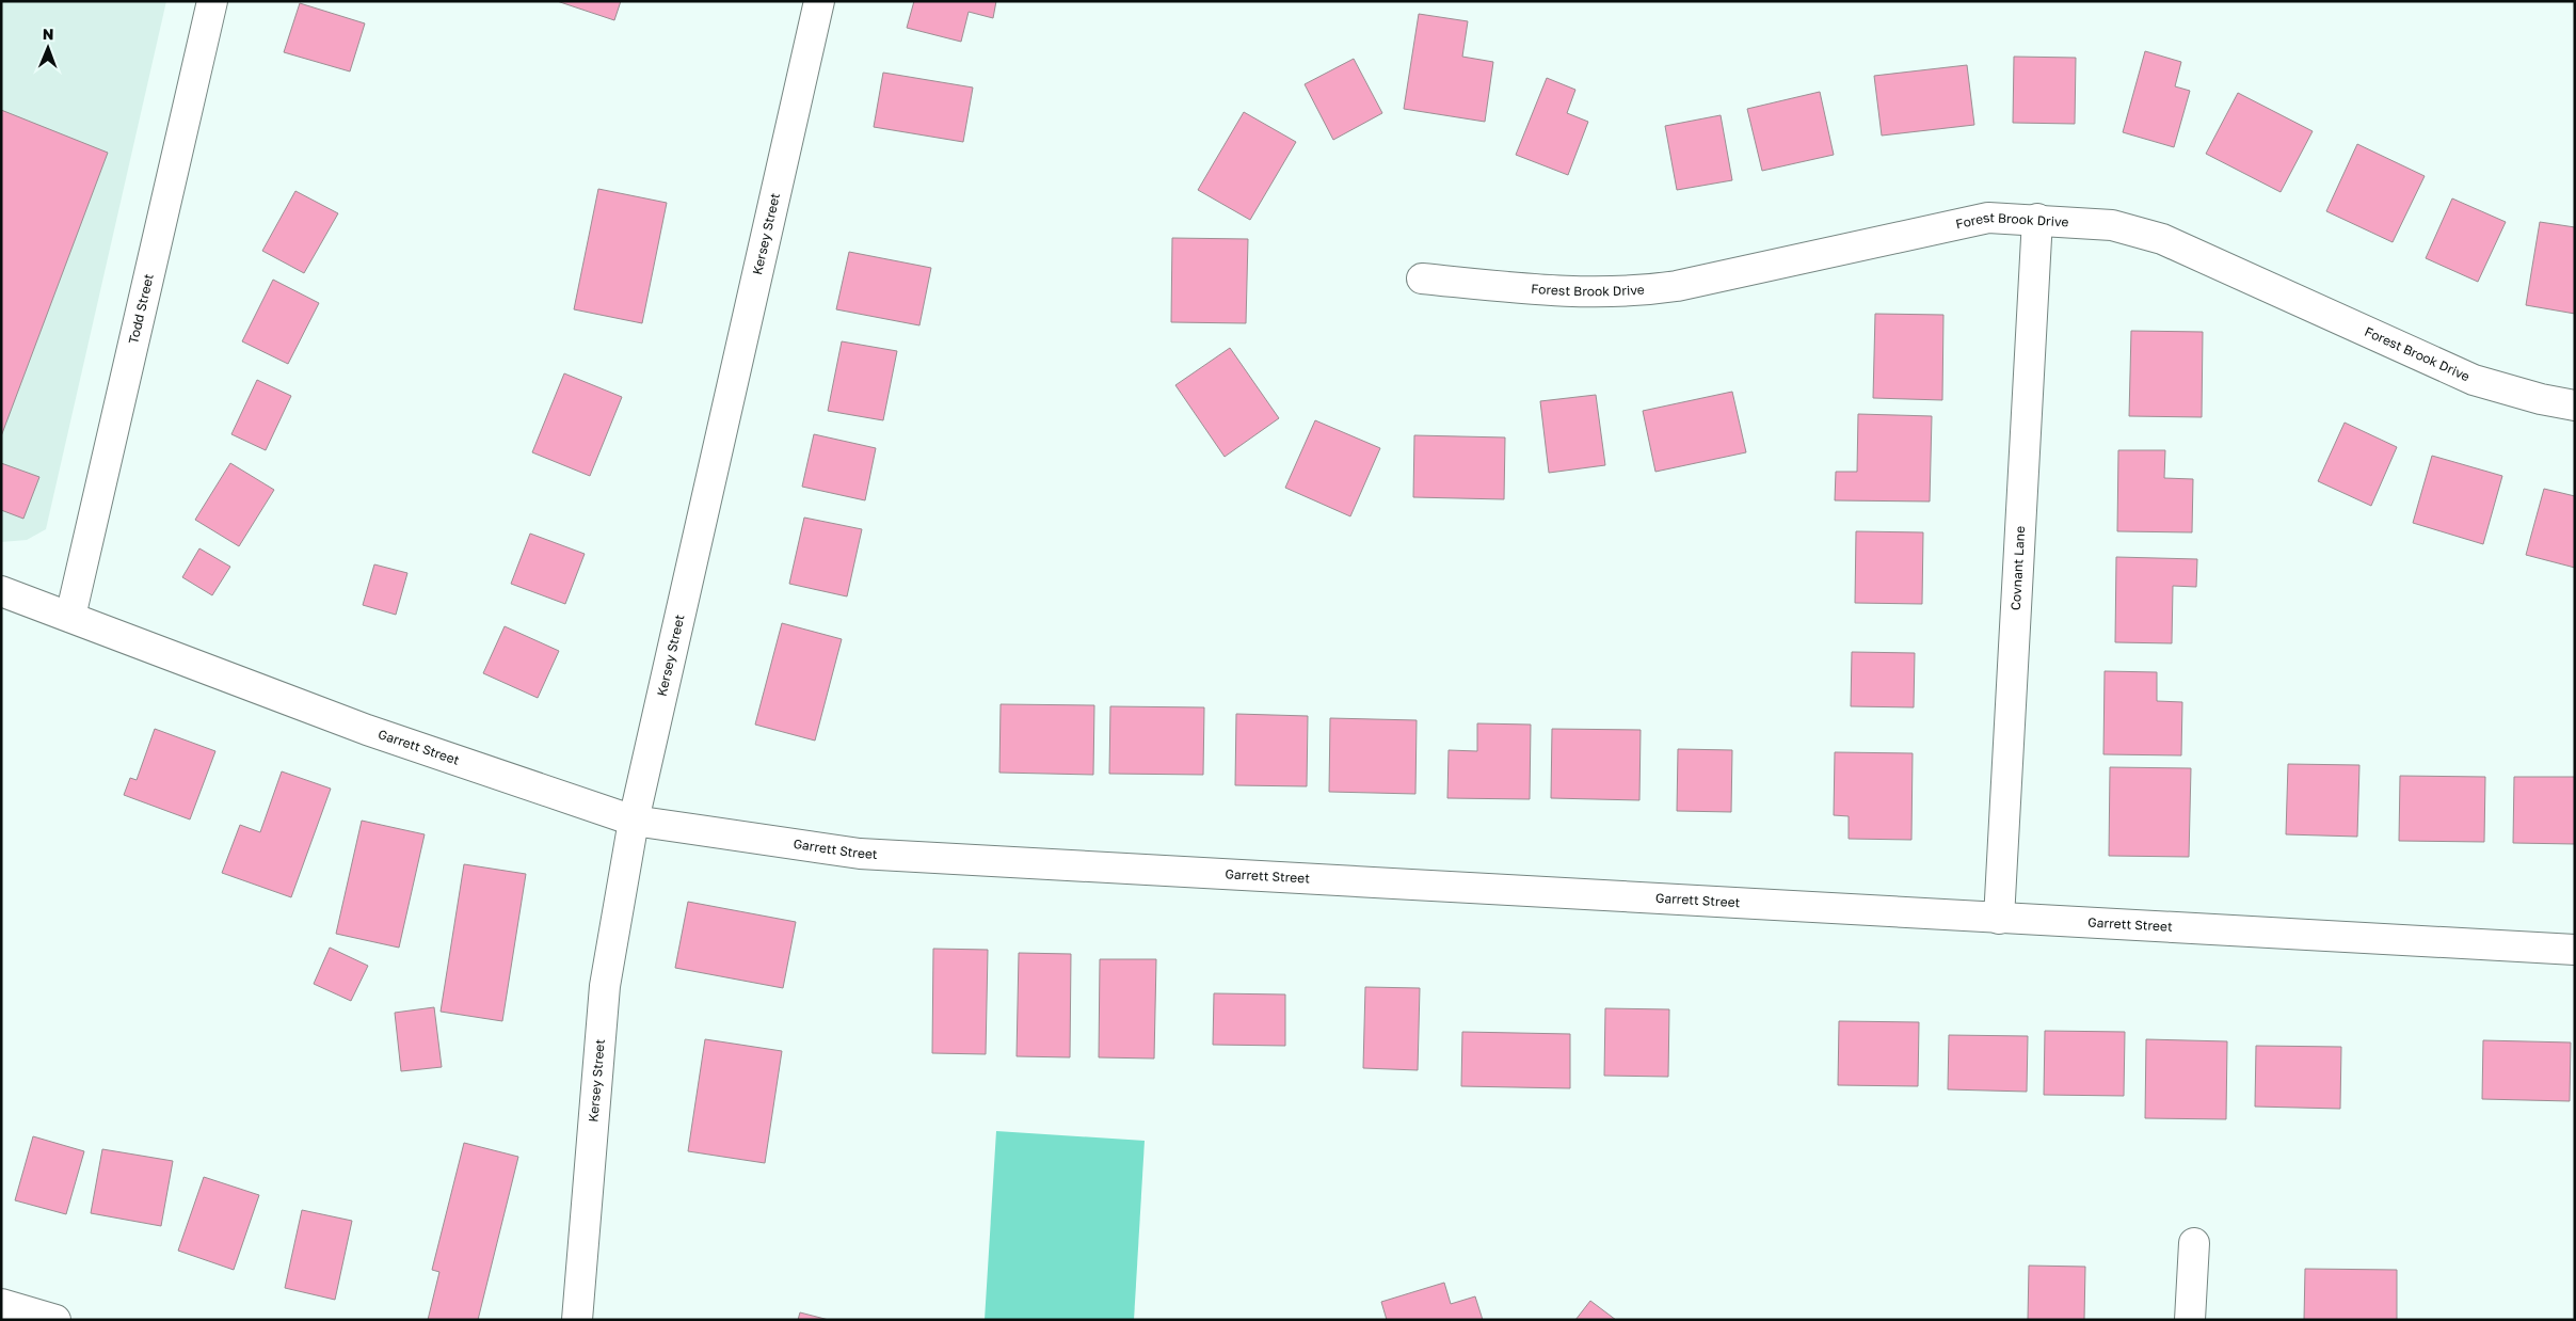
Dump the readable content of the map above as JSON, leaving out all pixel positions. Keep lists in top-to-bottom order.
{
  "streets": {
    "street": [
      "Forest Brook Drive",
      "Kersey Street",
      "Todd Street",
      "Covnant Lane",
      "Garrett Street"
    ]
  },
  "crossings": [
    ["Forest Brook Drive", "Covnant Lane"],
    ["Kersey Street", "Garrett Street"],
    ["Todd Street", "Garrett Street"],
    ["Covnant Lane", "Garrett Street"]
  ],
  "north": "top"
}
